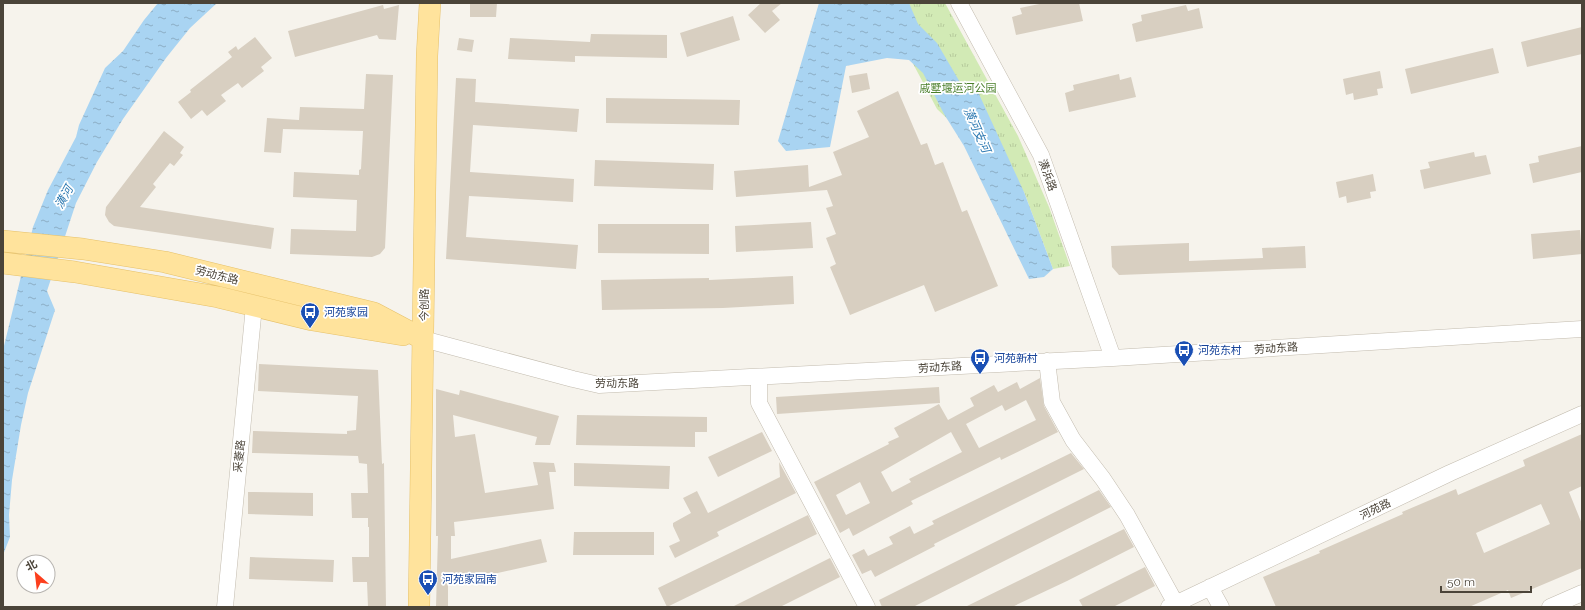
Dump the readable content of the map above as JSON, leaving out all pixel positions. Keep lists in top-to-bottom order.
{
  "streets": {
    "main road": ["劳动东路", "今创路"],
    "street": ["潢浜路", "采菱路", "河苑路"]
  },
  "crossings": [
    ["潢浜路", "劳动东路"],
    ["劳动东路", "今创路"],
    ["劳动东路", "采菱路"]
  ],
  "water": ["潢河支河", "潢河"],
  "parks": ["戚墅堰运河公园"],
  "places": {
    "bus stop": [
      "河苑家园",
      "河苑东村",
      "河苑新村",
      "河苑家园南"
    ]
  },
  "scale_bar": "50 m",
  "north": "top left"
}
